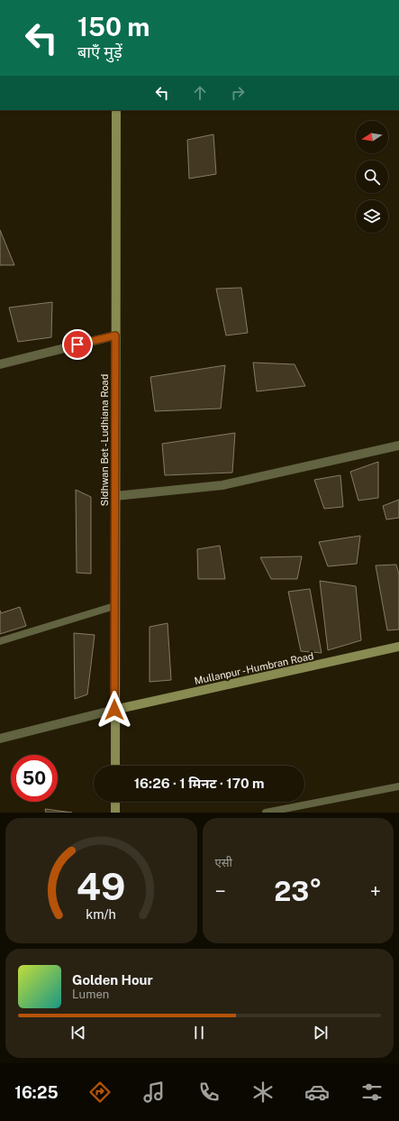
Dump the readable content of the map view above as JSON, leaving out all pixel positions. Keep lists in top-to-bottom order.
{
  "streets": {
    "main road": ["SIdhwan Bet - Ludhiana Road", "Mullanpur - Humbran Road"]
  },
  "crossings": [
    ["SIdhwan Bet - Ludhiana Road", "Mullanpur - Humbran Road"]
  ],
  "north": "left",
  "page": {
    "turn": ["150 m", "बाएँ मुड़ें"],
    "limit": "50",
    "trip": "16:26 · 1 मिनट · 170 m",
    "tile": "एसी",
    "heat": ["−", "23°", "+"],
    "song": ["Golden Hour", "Lumen"],
    "tabs": "16:25",
    "gauge": ["49", "km/h"]
  }
}
